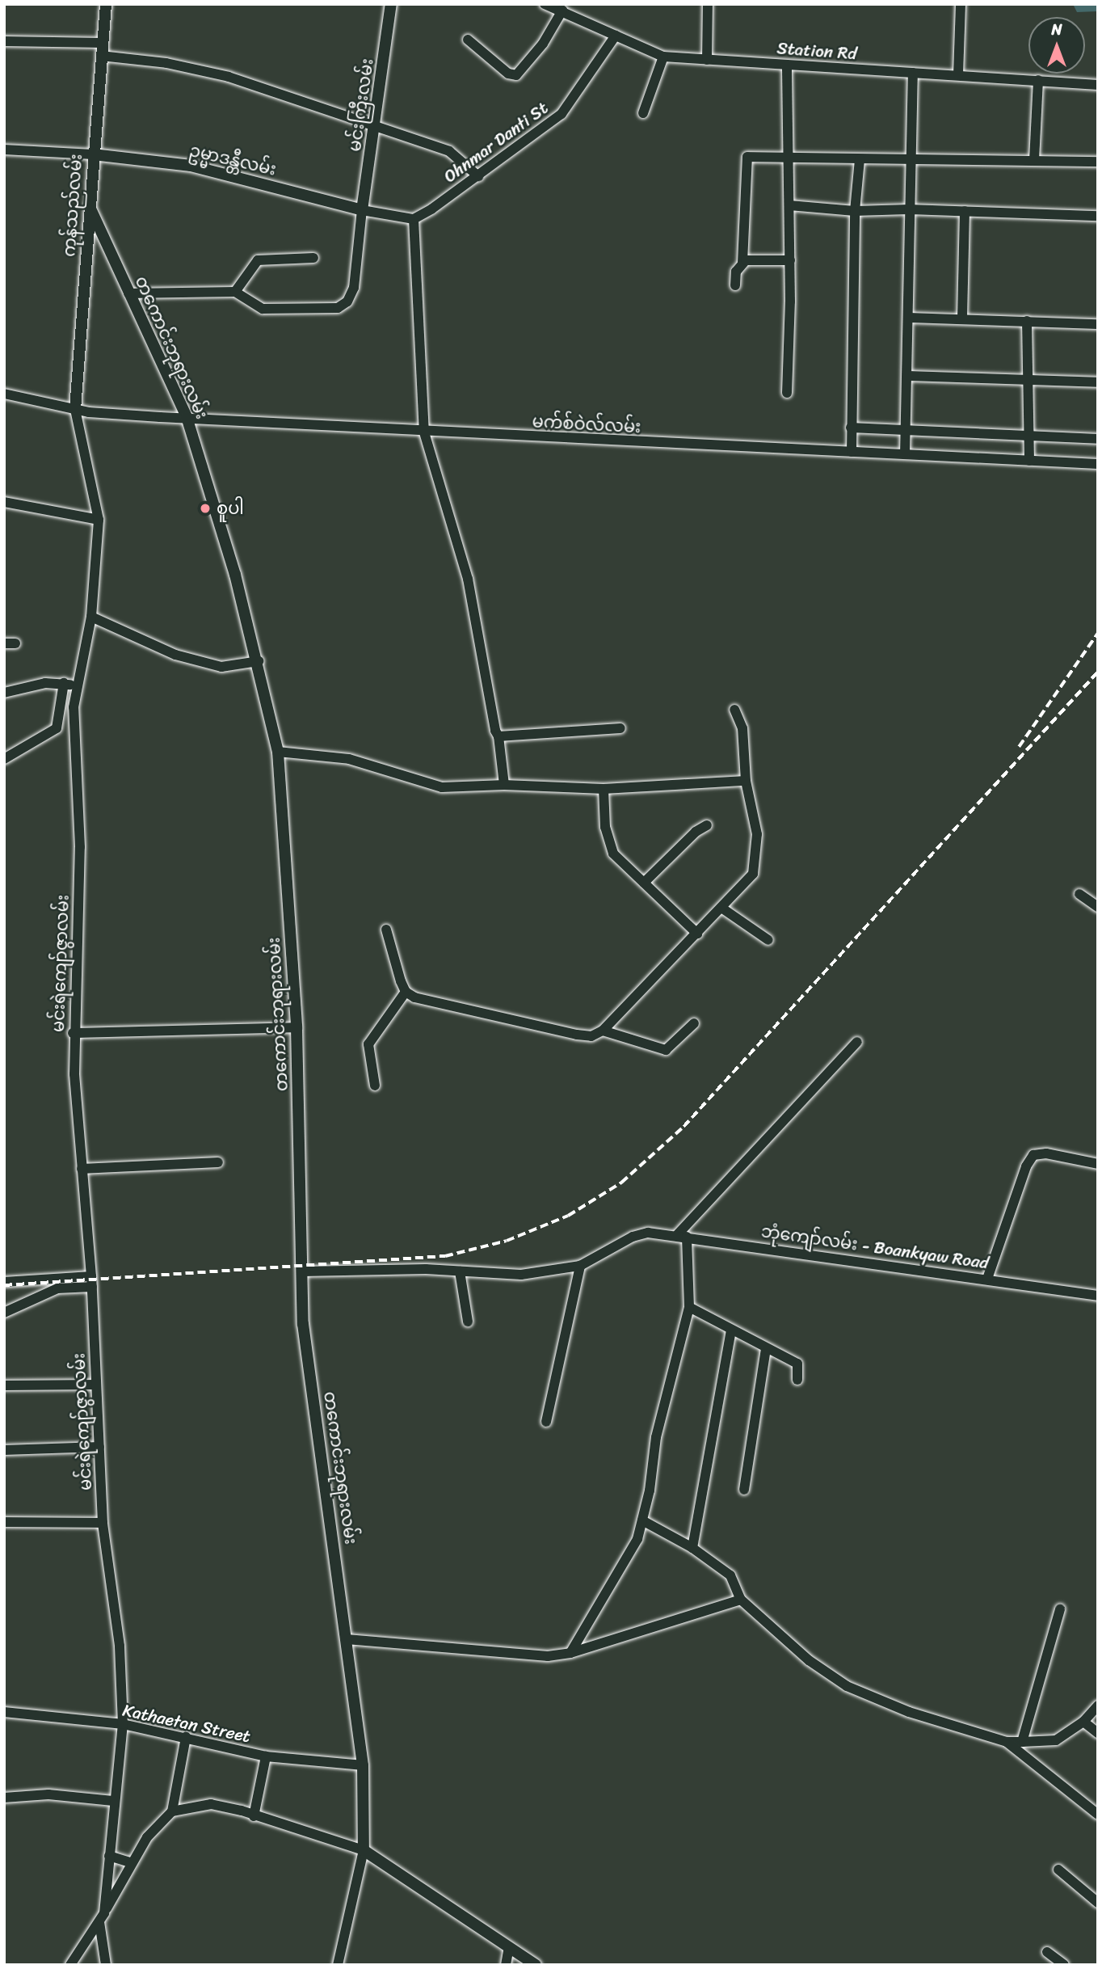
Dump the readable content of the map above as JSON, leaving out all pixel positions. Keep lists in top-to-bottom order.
{
  "streets": {
    "main road": [
      "မင်းကြီးလမ်း",
      "ဥမ္မာဒန္တီလမ်း",
      "ကုန်သည်လမ်း",
      "တကောင်းဘုရားလမ်း"
    ],
    "street": [
      "Station Rd",
      "Ohnmar Danti St",
      "မက်စ်ဝဲလ်လမ်း",
      "မင်းရဲကျော်ဇွာလမ်း",
      "ဘုံကျော်လမ်း - Boankyaw Road",
      "Kathaetan Street"
    ]
  },
  "crossings": [
    ["Station Rd", "Ohnmar Danti St"],
    ["မင်းကြီးလမ်း", "ဥမ္မာဒန္တီလမ်း"],
    ["ဥမ္မာဒန္တီလမ်း", "ကုန်သည်လမ်း"],
    ["ကုန်သည်လမ်း", "တကောင်းဘုရားလမ်း"],
    ["ကုန်သည်လမ်း", "မက်စ်ဝဲလ်လမ်း"],
    ["ကုန်သည်လမ်း", "မင်းရဲကျော်ဇွာလမ်း"],
    ["တကောင်းဘုရားလမ်း", "မက်စ်ဝဲလ်လမ်း"],
    ["တကောင်းဘုရားလမ်း", "Kathaetan Street"],
    ["မက်စ်ဝဲလ်လမ်း", "မင်းရဲကျော်ဇွာလမ်း"],
    ["မင်းရဲကျော်ဇွာလမ်း", "Kathaetan Street"]
  ],
  "places": ["စူပါ"],
  "north": "top"
}
